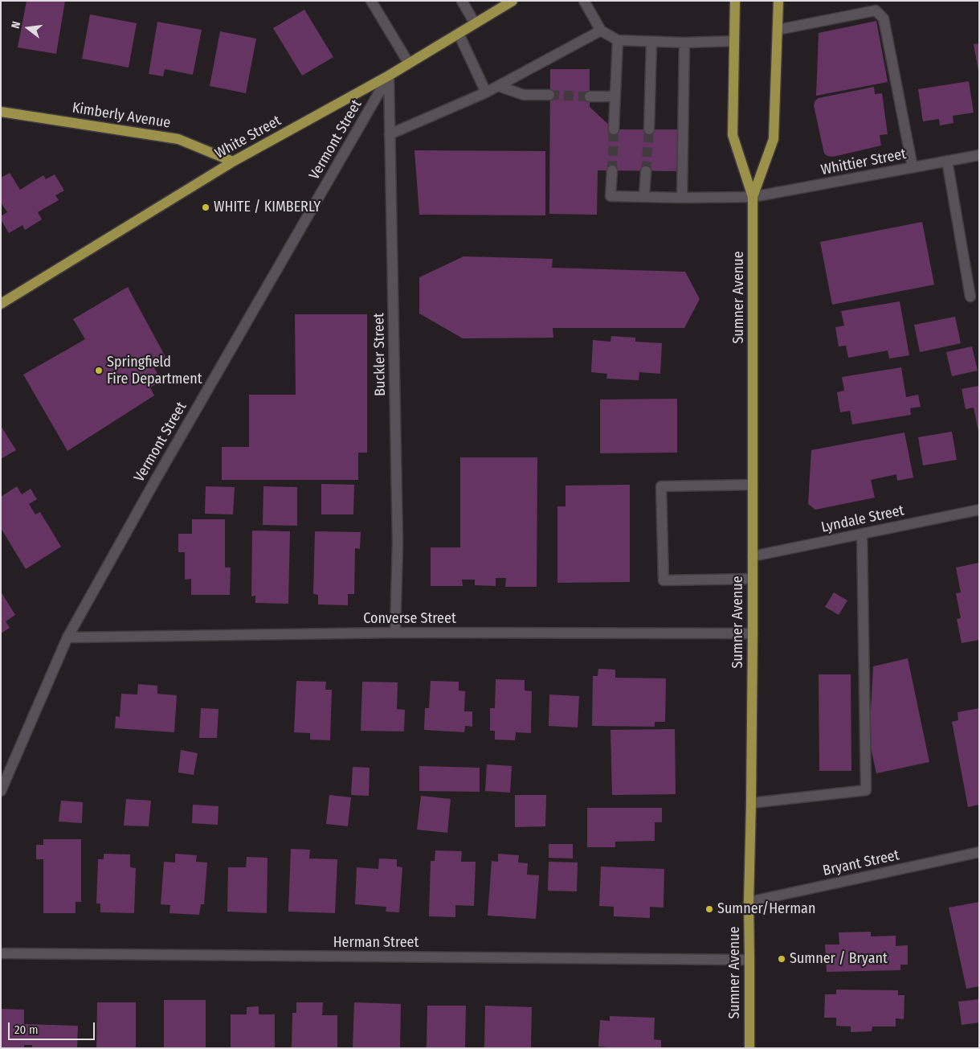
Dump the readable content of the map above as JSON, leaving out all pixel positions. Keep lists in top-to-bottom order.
{
  "streets": {
    "main road": ["Kimberly Avenue", "White Street", "Sumner Avenue"],
    "street": [
      "Vermont Street",
      "Whittier Street",
      "Buckler Street",
      "Lyndale Street",
      "Converse Street",
      "Bryant Street",
      "Herman Street"
    ]
  },
  "crossings": [
    ["Kimberly Avenue", "White Street"],
    ["White Street", "Vermont Street"],
    ["White Street", "Buckler Street"],
    ["Vermont Street", "Buckler Street"],
    ["Vermont Street", "Converse Street"],
    ["Whittier Street", "Sumner Avenue"],
    ["Sumner Avenue", "Lyndale Street"],
    ["Sumner Avenue", "Converse Street"],
    ["Sumner Avenue", "Bryant Street"],
    ["Sumner Avenue", "Herman Street"],
    ["Buckler Street", "Converse Street"]
  ],
  "places": [
    "WHITE / KIMBERLY",
    "Springfield Fire Department",
    "Sumner/Herman",
    "Sumner / Bryant"
  ],
  "scale_bar": "20 m",
  "north": "left"
}
